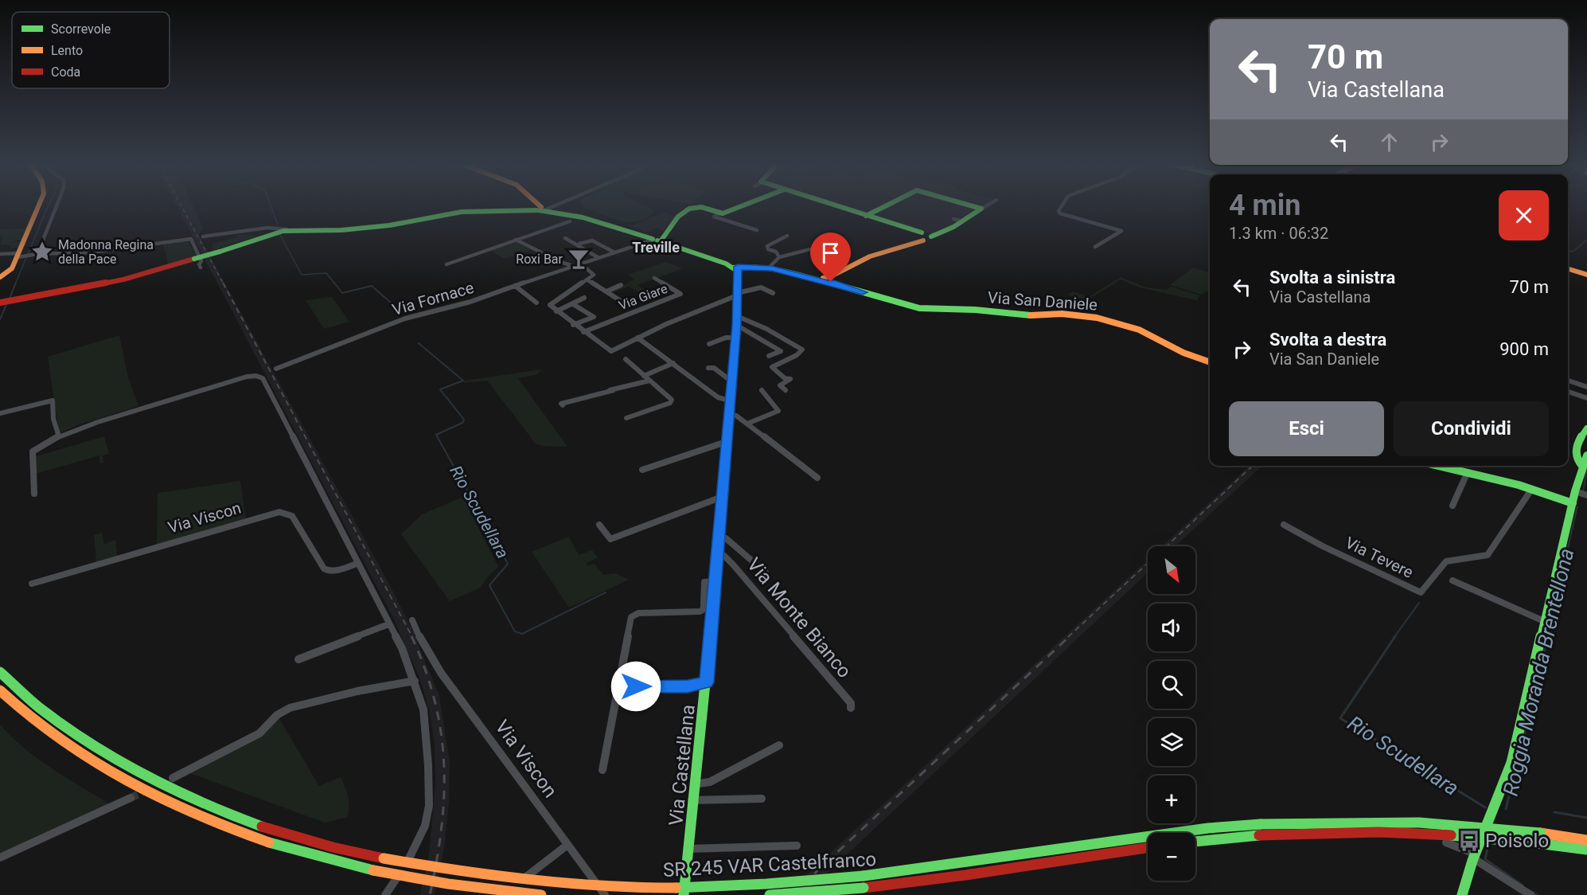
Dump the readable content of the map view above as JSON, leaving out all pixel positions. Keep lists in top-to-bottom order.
{
  "streets": {
    "main road": ["Via San Daniele", "Via Castellana", "SR 245 VAR Castelfranco"],
    "street": [
      "Via Giare",
      "Via Fornace",
      "Via Viscon",
      "Via Tevere",
      "Via Monte Bianco"
    ]
  },
  "crossings": [
    ["Via Monte Bianco", "Via Castellana"]
  ],
  "districts": ["Treville"],
  "water": ["Rio Scudellara", "Roggia Moranda Brentellona"],
  "places": {
    "place": ["Madonna Regina della Pace"],
    "bar": ["Roxi Bar"],
    "bus stop": ["Poisolo"]
  },
  "legend": ["Scorrevole", "Lento", "Coda"],
  "north": "bottom right",
  "page": {
    "turn": ["70 m", "Via Castellana"],
    "heading": ["4 min", "1.3 km · 06:32"],
    "list": [
      {
        "name": "Svolta a sinistra",
        "note": "Via Castellana",
        "value": "70 m"
      },
      {
        "name": "Svolta a destra",
        "note": "Via San Daniele",
        "value": "900 m"
      }
    ],
    "buttons": ["Esci", "Condividi"],
    "map_buttons": ["+", "−"]
  }
}
